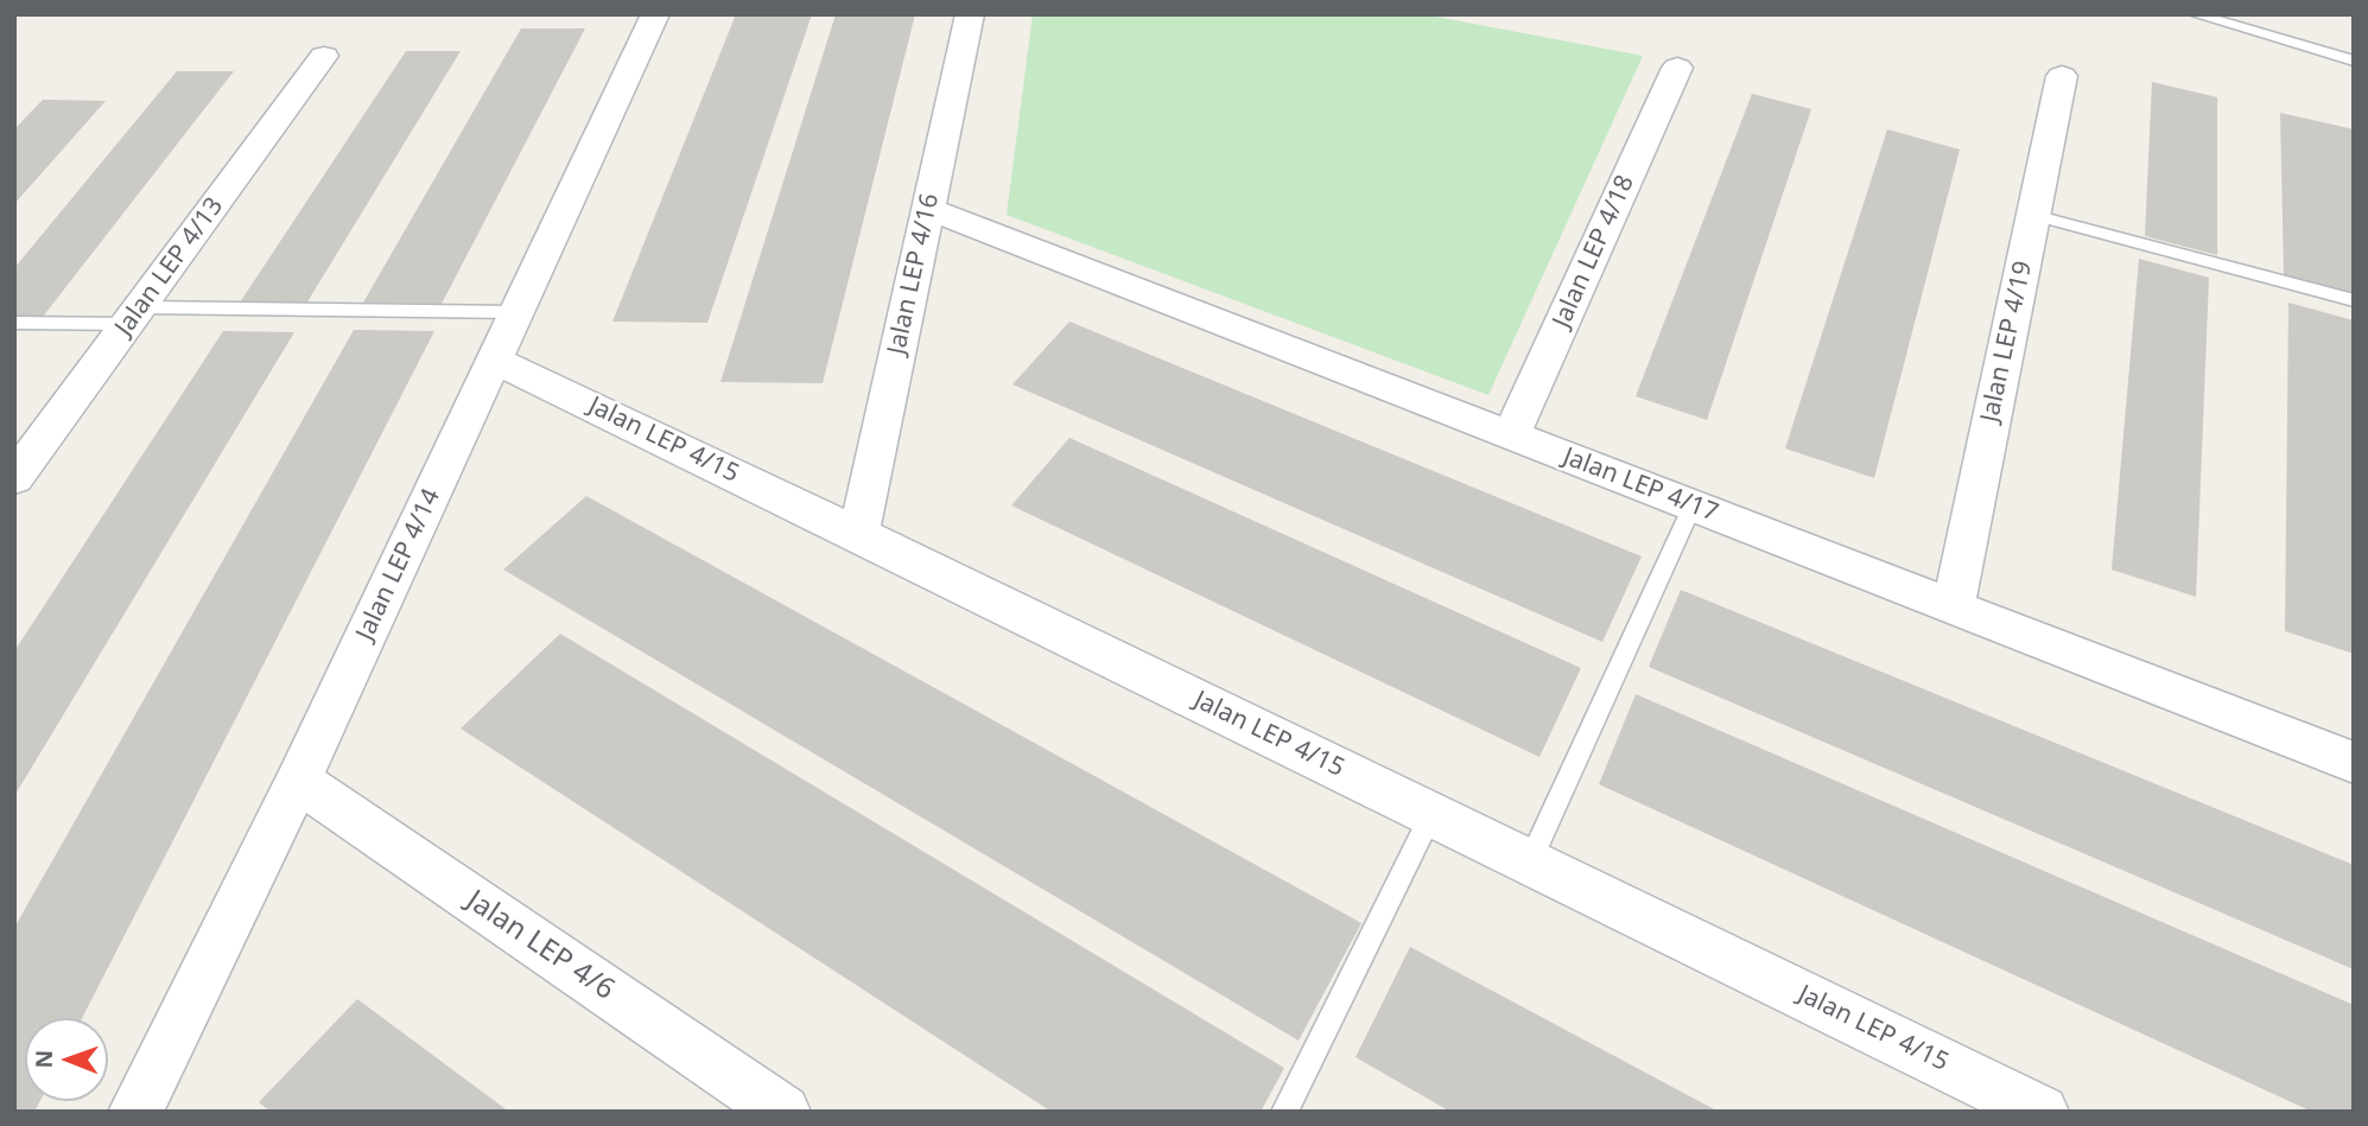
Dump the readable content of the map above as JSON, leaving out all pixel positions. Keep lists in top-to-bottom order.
{
  "streets": {
    "street": [
      "Jalan LEP 4/18",
      "Jalan LEP 4/13",
      "Jalan LEP 4/16",
      "Jalan LEP 4/19",
      "Jalan LEP 4/15",
      "Jalan LEP 4/17",
      "Jalan LEP 4/14",
      "Jalan LEP 4/6"
    ]
  },
  "crossings": [
    ["Jalan LEP 4/18", "Jalan LEP 4/17"],
    ["Jalan LEP 4/16", "Jalan LEP 4/15"],
    ["Jalan LEP 4/16", "Jalan LEP 4/17"],
    ["Jalan LEP 4/19", "Jalan LEP 4/17"],
    ["Jalan LEP 4/15", "Jalan LEP 4/14"],
    ["Jalan LEP 4/14", "Jalan LEP 4/6"]
  ],
  "north": "left"
}
